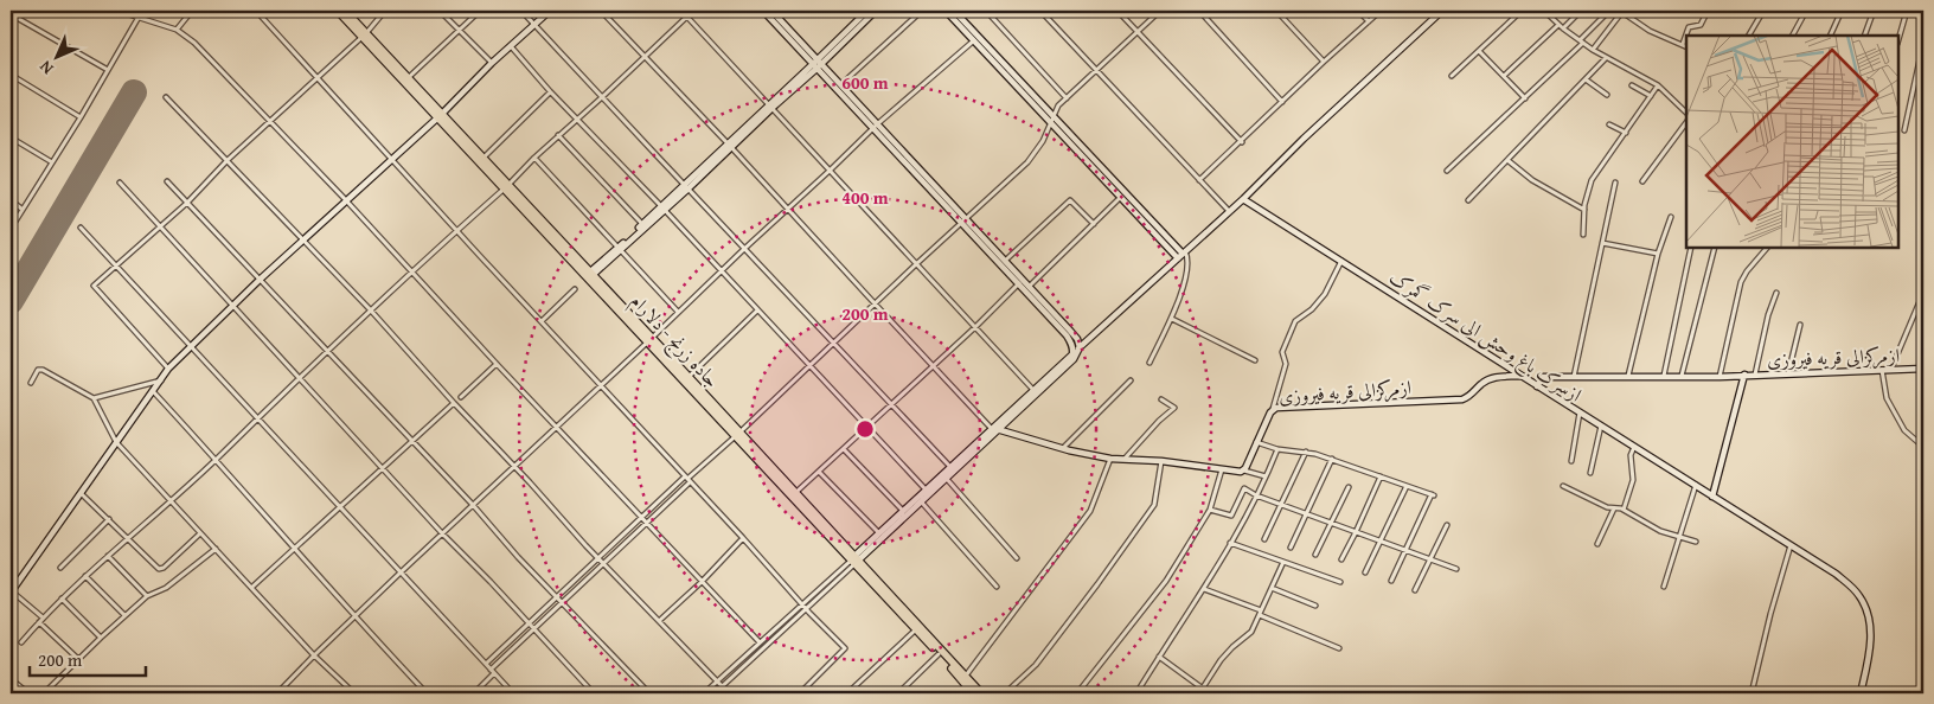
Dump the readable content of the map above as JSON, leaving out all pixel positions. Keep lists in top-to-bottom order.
{
  "streets": {
    "highway": ["جاده زرنج - دلارام"],
    "main road": ["ازسرک باغ وحش الی سرک گمرک", "ازمرکزالی قریه فیروزی"]
  },
  "crossings": [
    ["ازسرک باغ وحش الی سرک گمرک", "ازمرکزالی قریه فیروزی"]
  ],
  "scale_bar": "200 m",
  "north": "bottom left",
  "rings": ["600 m", "400 m", "200 m"]
}
